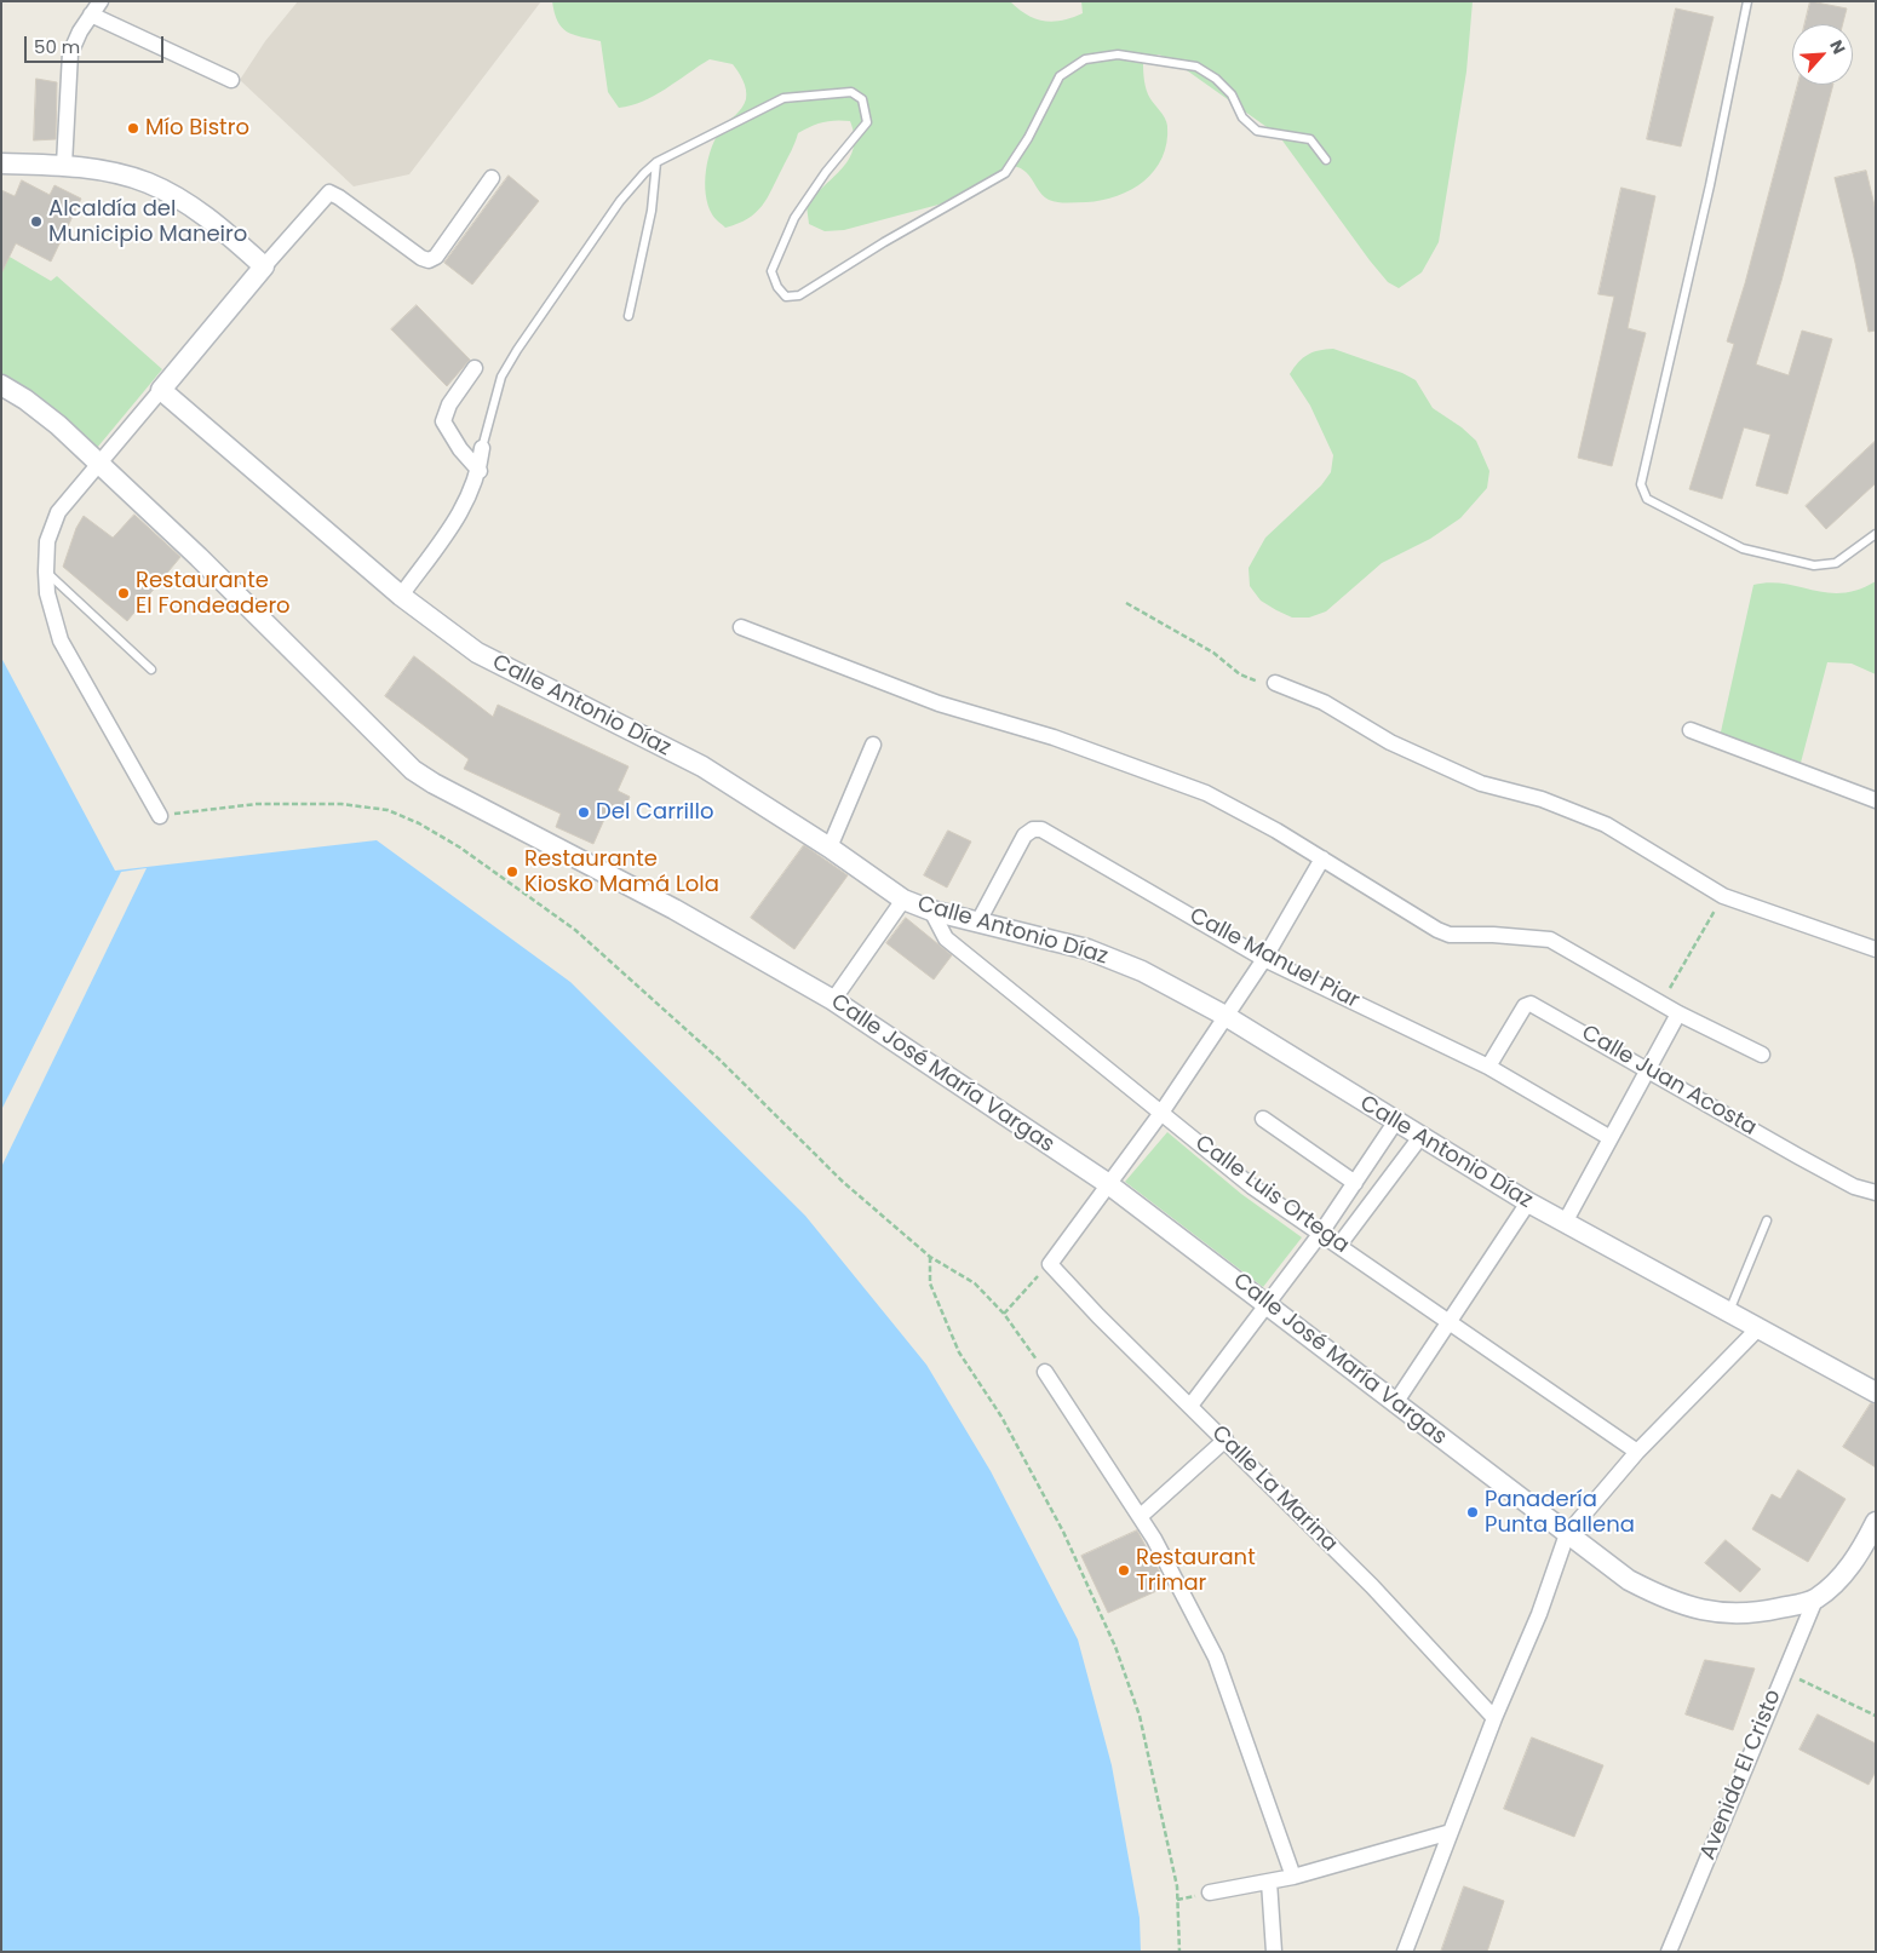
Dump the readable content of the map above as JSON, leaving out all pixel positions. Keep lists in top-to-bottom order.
{
  "streets": {
    "street": [
      "Calle Antonio Díaz",
      "Calle Manuel Piar",
      "Calle José María Vargas",
      "Calle Juan Acosta",
      "Calle Luis Ortega",
      "Calle La Marina",
      "Avenida El Cristo"
    ]
  },
  "crossings": [
    ["Calle Antonio Díaz", "Calle Manuel Piar"],
    ["Calle Antonio Díaz", "Calle Luis Ortega"],
    ["Calle Manuel Piar", "Calle Juan Acosta"],
    ["Calle José María Vargas", "Avenida El Cristo"]
  ],
  "places": [
    "Mío Bistro",
    "Alcaldía del Municipio Maneiro",
    "Restaurante El Fondeadero",
    "Del Carrillo",
    "Restaurante Kiosko Mamá Lola",
    "Panadería Punta Ballena",
    "Restaurant Trimar"
  ],
  "scale_bar": "50 m",
  "north": "top right"
}
